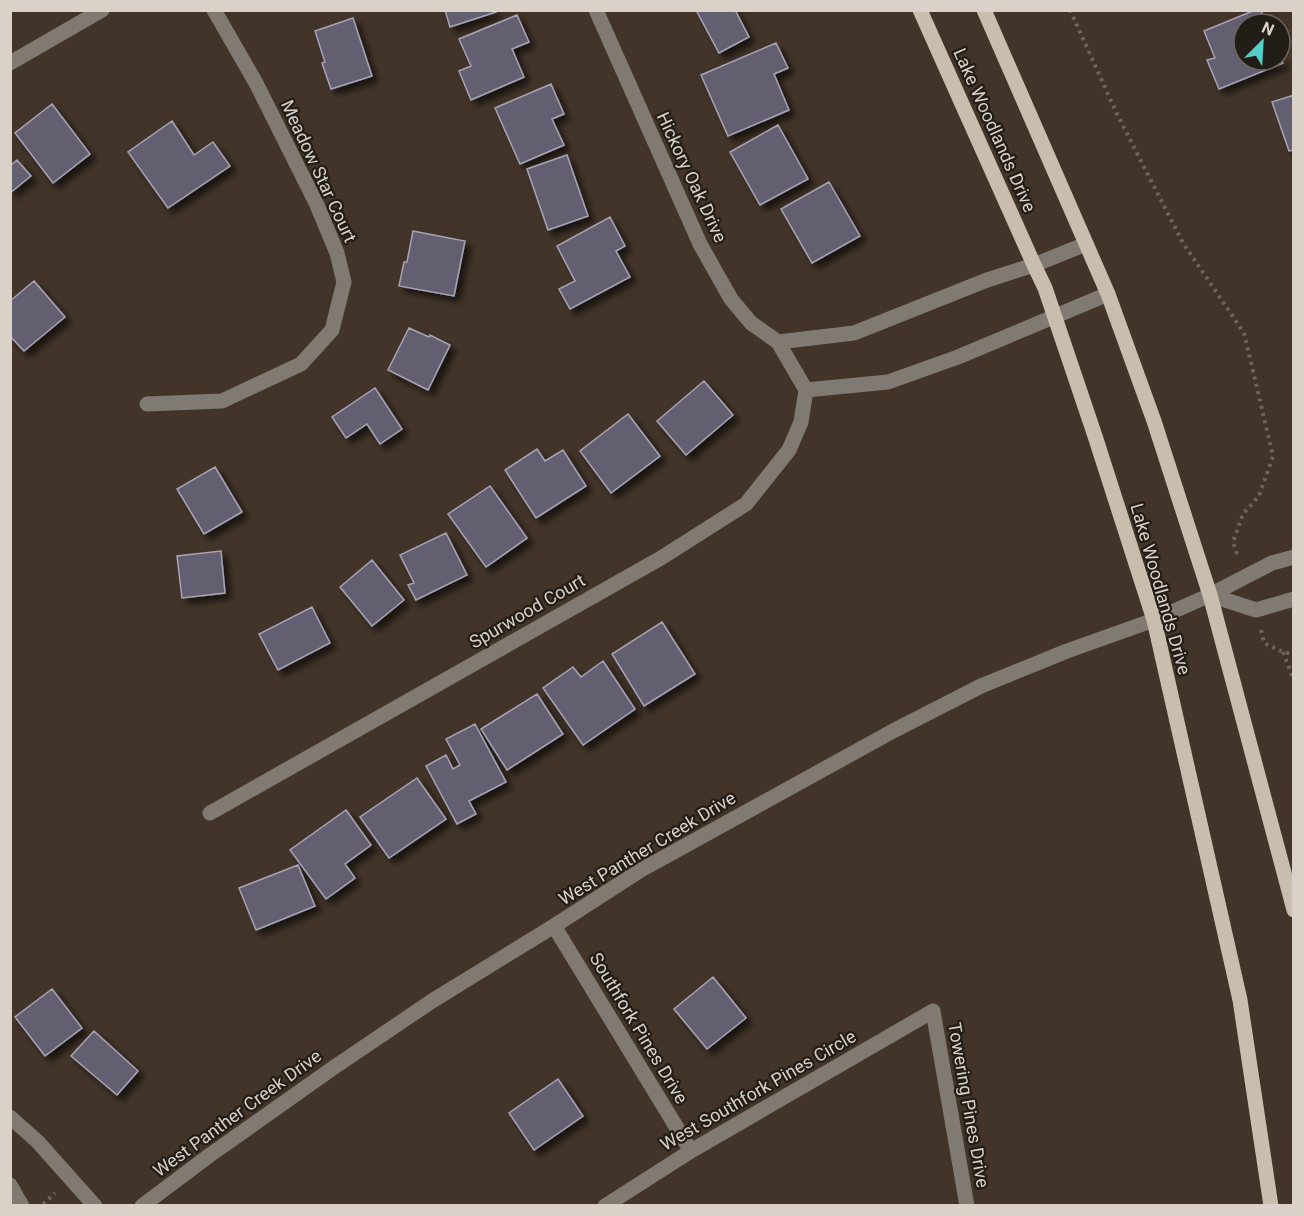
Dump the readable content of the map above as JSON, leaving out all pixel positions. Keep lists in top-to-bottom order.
{
  "streets": {
    "main road": ["Lake Woodlands Drive"],
    "street": [
      "Meadow Star Court",
      "Hickory Oak Drive",
      "Spurwood Court",
      "West Panther Creek Drive",
      "Southfork Pines Drive",
      "West Southfork Pines Circle",
      "Towering Pines Drive"
    ]
  },
  "crossings": [
    ["Lake Woodlands Drive", "West Panther Creek Drive"],
    ["Hickory Oak Drive", "Spurwood Court"],
    ["West Panther Creek Drive", "Southfork Pines Drive"],
    ["Southfork Pines Drive", "West Southfork Pines Circle"],
    ["West Southfork Pines Circle", "Towering Pines Drive"]
  ],
  "north": "top right"
}
